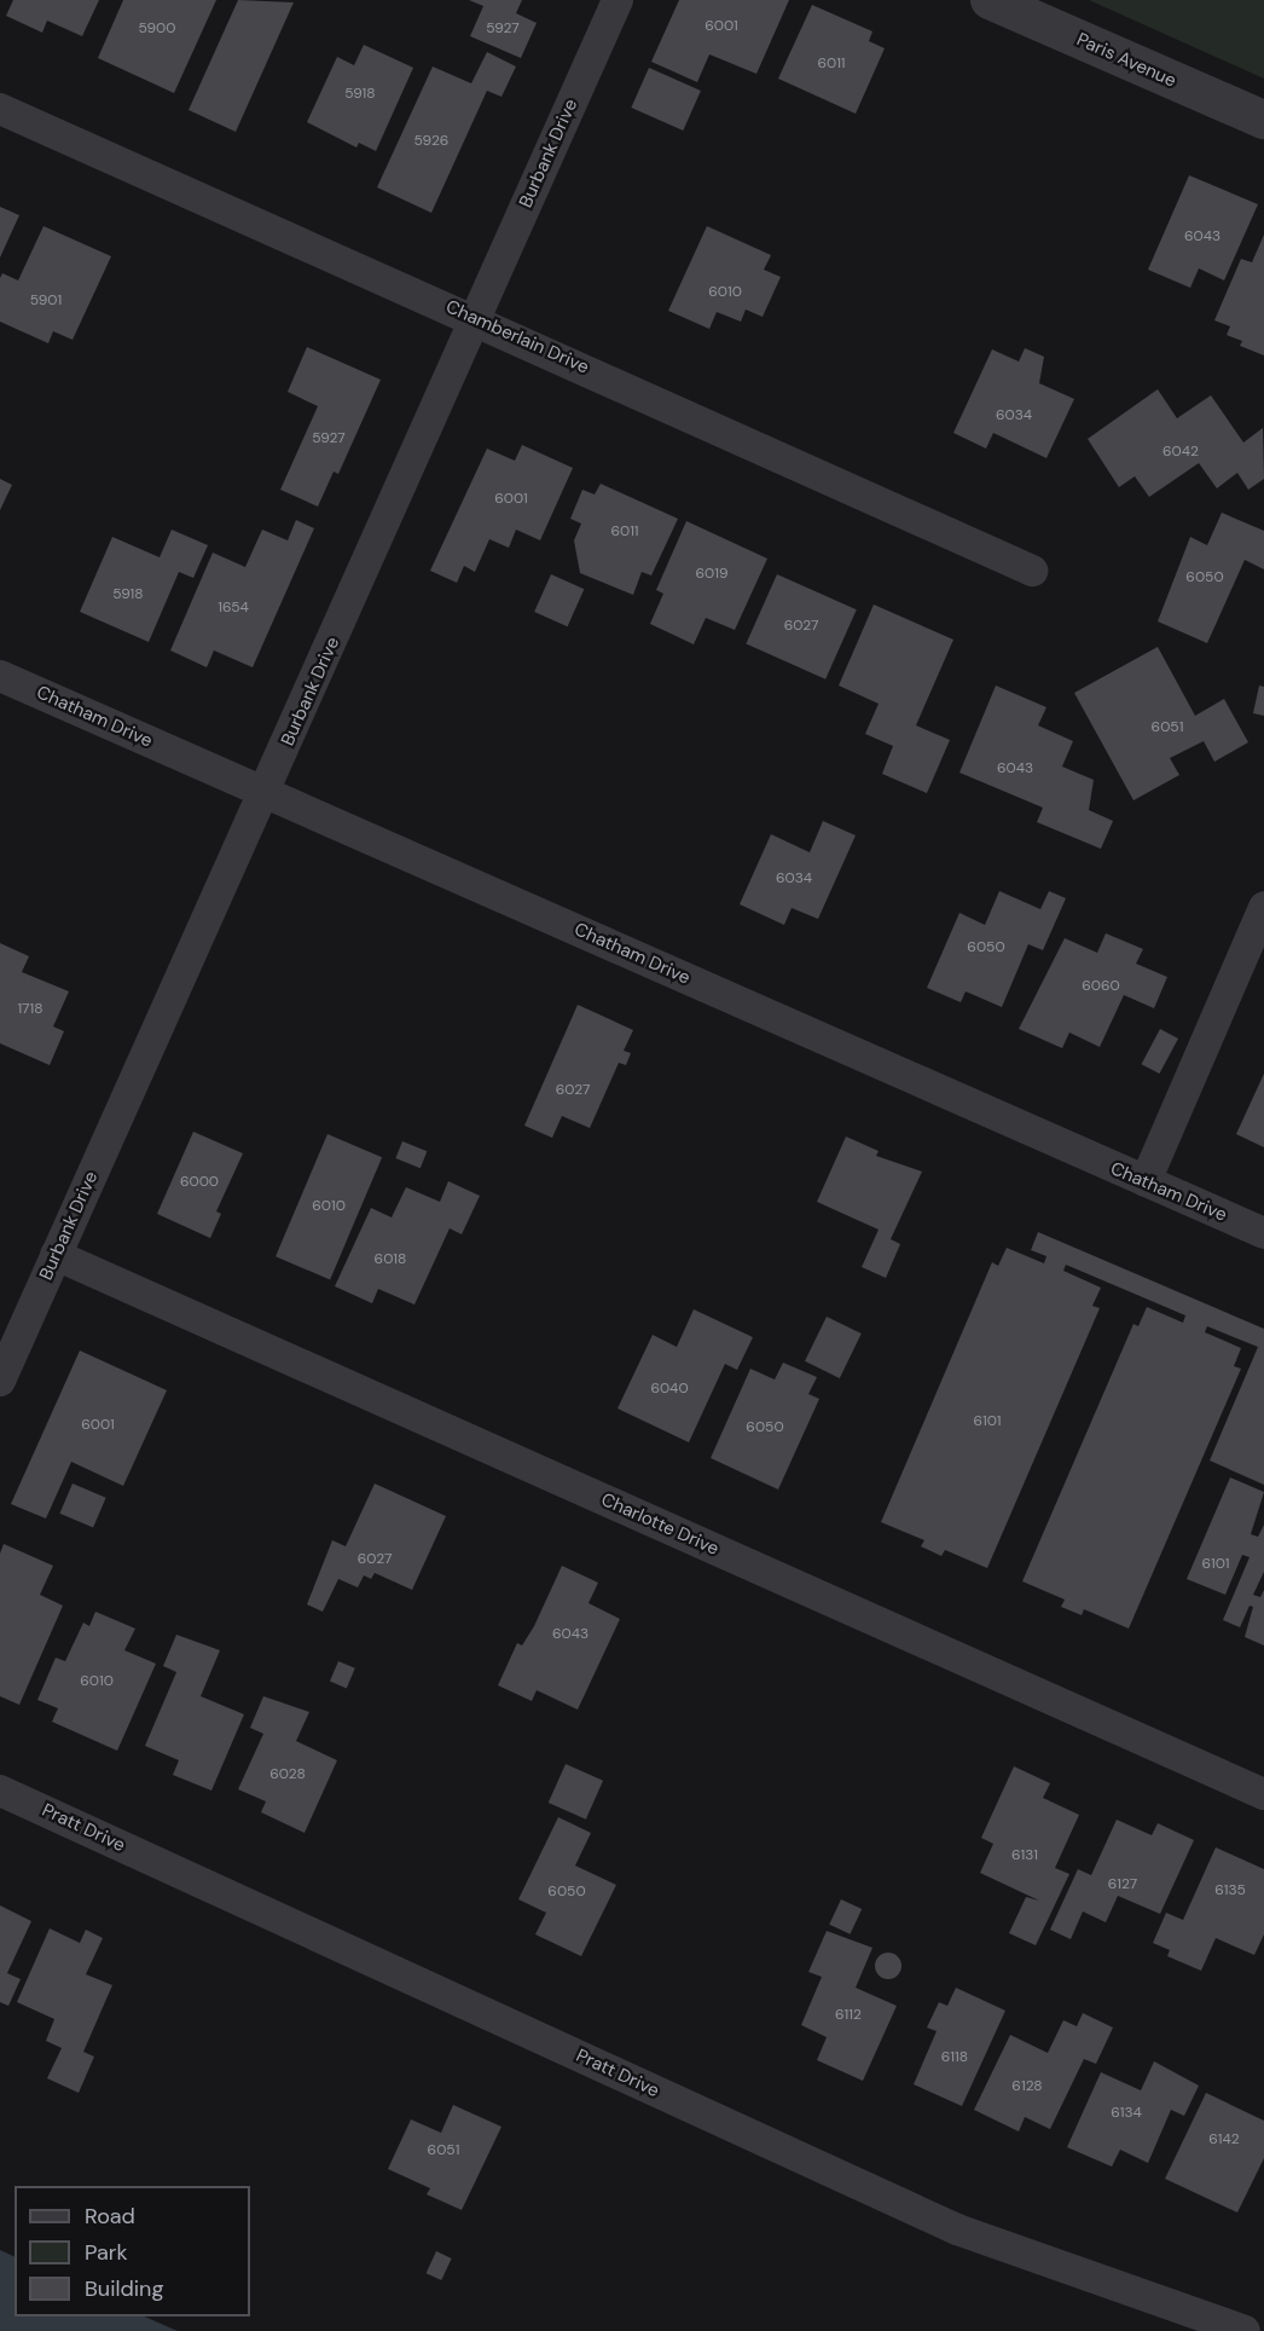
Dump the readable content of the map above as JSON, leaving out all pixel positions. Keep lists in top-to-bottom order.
{
  "streets": {
    "street": [
      "Paris Avenue",
      "Burbank Drive",
      "Chamberlain Drive",
      "Chatham Drive",
      "Charlotte Drive",
      "Pratt Drive"
    ]
  },
  "crossings": [
    ["Burbank Drive", "Chamberlain Drive"],
    ["Burbank Drive", "Chatham Drive"],
    ["Burbank Drive", "Charlotte Drive"]
  ],
  "house_numbers": [
    "6001",
    "5900",
    "5927",
    "6011",
    "5918",
    "5926",
    "6043",
    "6010",
    "5901",
    "6034",
    "5927",
    "6042",
    "6001",
    "6011",
    "6019",
    "6050",
    "5918",
    "1654",
    "6027",
    "6051",
    "6043",
    "6034",
    "6050",
    "6060",
    "1718",
    "6027",
    "6000",
    "6010",
    "6018",
    "6040",
    "6101",
    "6001",
    "6050",
    "6027",
    "6101",
    "6043",
    "6010",
    "6028",
    "6131",
    "6127",
    "6135",
    "6050",
    "6112",
    "6118",
    "6128",
    "6134",
    "6142",
    "6051"
  ],
  "legend": ["Road", "Park", "Building"]
}
